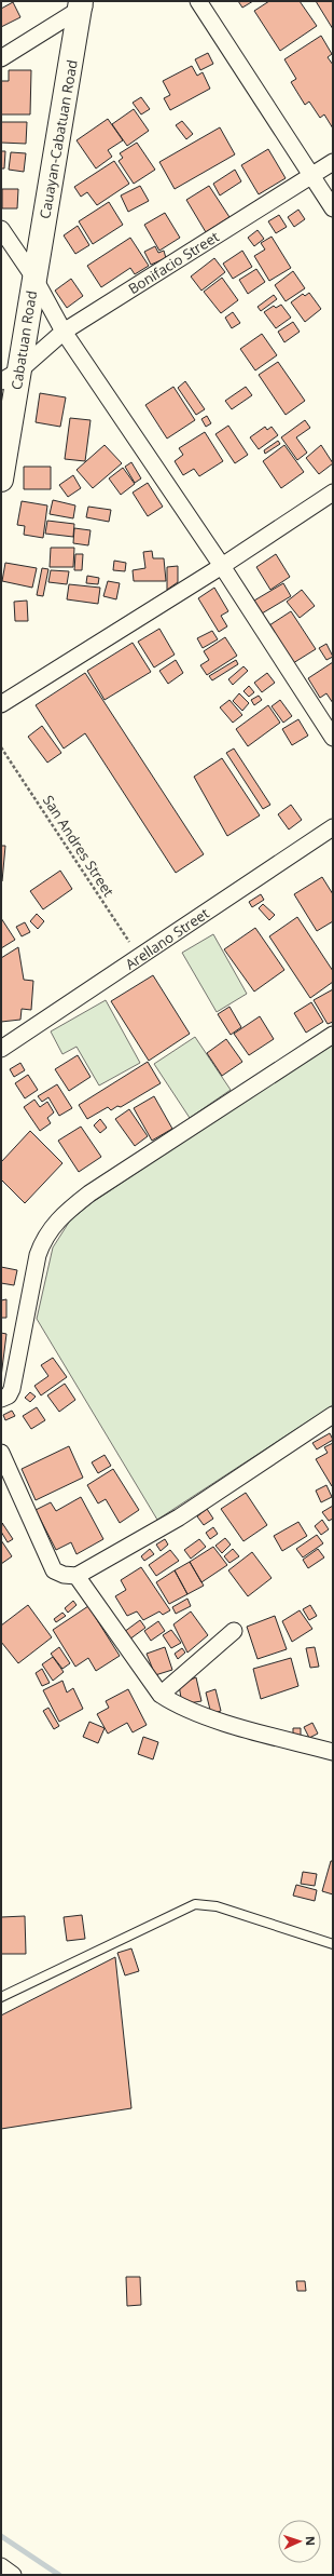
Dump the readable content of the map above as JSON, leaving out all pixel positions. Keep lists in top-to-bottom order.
{
  "streets": {
    "highway": ["Cauayan-Cabatuan Road", "Cabatuan Road"],
    "street": ["Bonifacio Street", "Arellano Street"],
    "path": ["San Andres Street"]
  },
  "crossings": [
    ["Cauayan-Cabatuan Road", "Cabatuan Road"],
    ["Bonifacio Street", "Cabatuan Road"],
    ["San Andres Street", "Arellano Street"]
  ],
  "north": "right"
}
